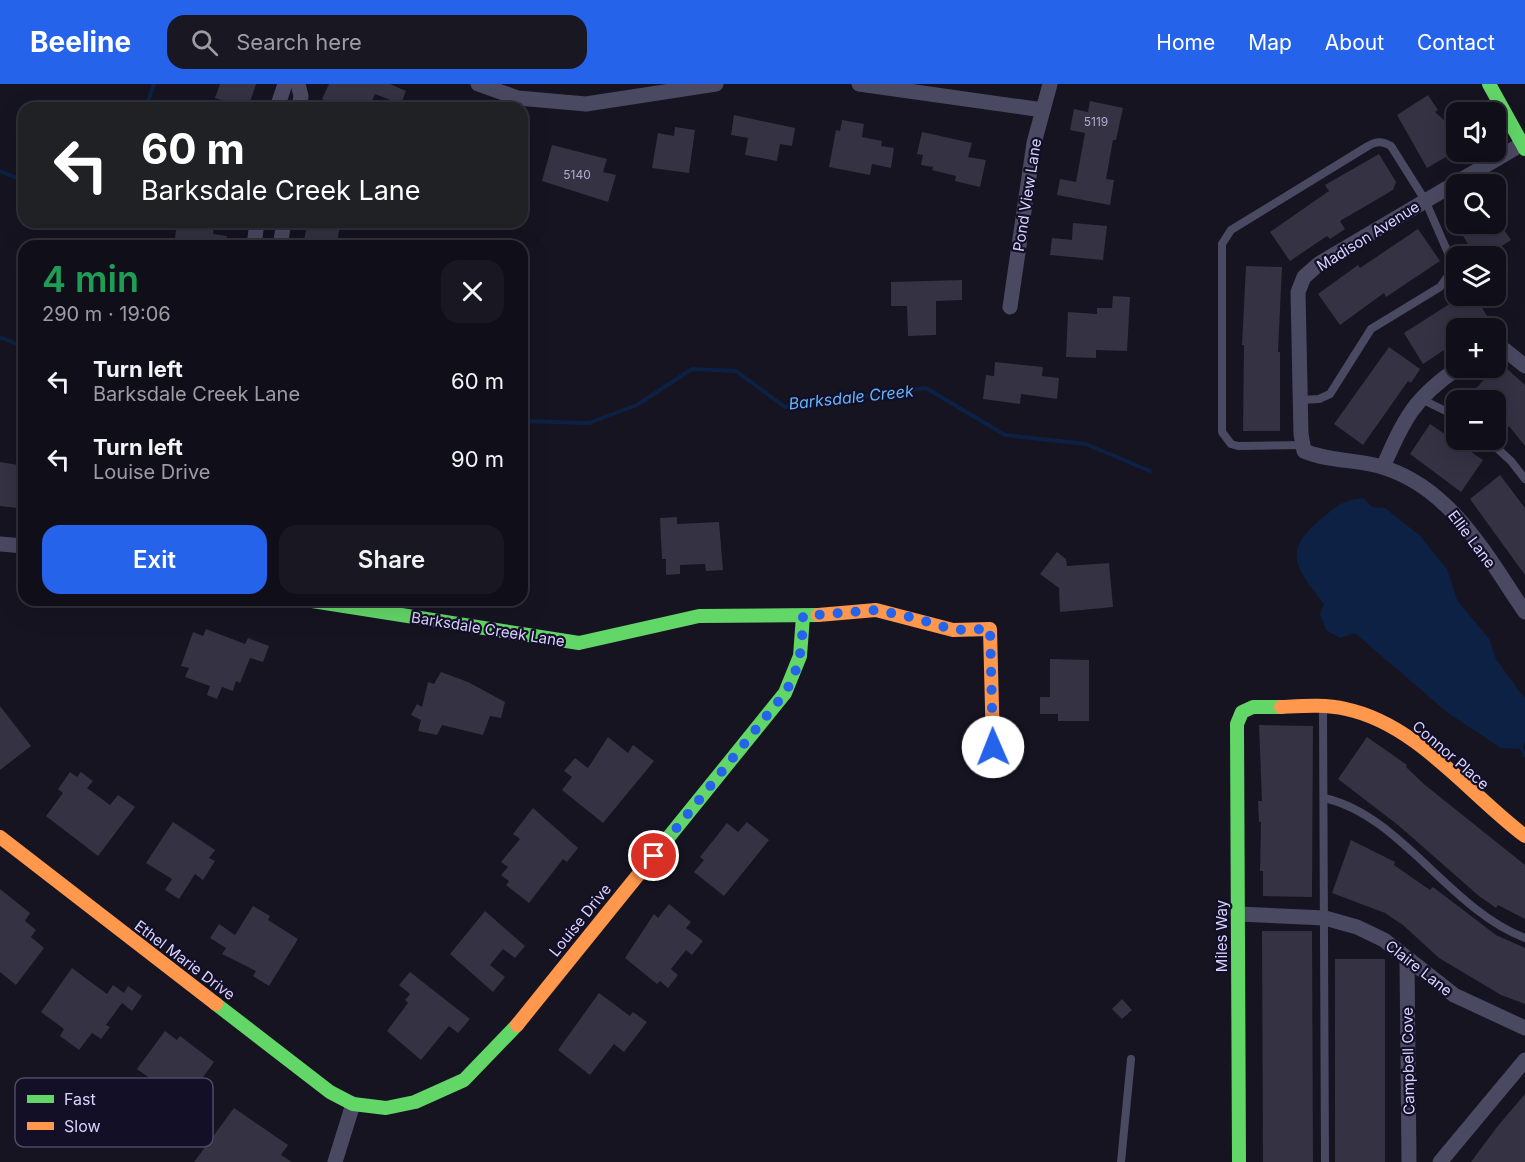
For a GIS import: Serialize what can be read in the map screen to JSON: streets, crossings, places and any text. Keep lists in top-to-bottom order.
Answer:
{
  "streets": {
    "street": [
      "Pond View Lane",
      "Madison Avenue",
      "Ellie Lane",
      "Barksdale Creek Lane",
      "Connor Place",
      "Louise Drive",
      "Miles Way",
      "Ethel Marie Drive",
      "Claire Lane",
      "Campbell Cove"
    ]
  },
  "crossings": [
    ["Madison Avenue", "Ellie Lane"],
    ["Barksdale Creek Lane", "Louise Drive"],
    ["Connor Place", "Miles Way"],
    ["Louise Drive", "Ethel Marie Drive"],
    ["Miles Way", "Claire Lane"],
    ["Claire Lane", "Campbell Cove"]
  ],
  "water": ["Barksdale Creek"],
  "house_numbers": ["5119", "5140"],
  "legend": ["Fast", "Slow"],
  "page": {
    "header": "Beeline",
    "search": "Search here",
    "nav": [
      "Home",
      "Map",
      "About",
      "Contact"
    ],
    "map_buttons": ["+", "−"],
    "turn": ["60 m", "Barksdale Creek Lane"],
    "heading": ["4 min", "290 m · 19:06"],
    "list": [
      {
        "name": "Turn left",
        "note": "Barksdale Creek Lane",
        "value": "60 m"
      },
      {
        "name": "Turn left",
        "note": "Louise Drive",
        "value": "90 m"
      }
    ],
    "buttons": ["Exit", "Share"]
  }
}
